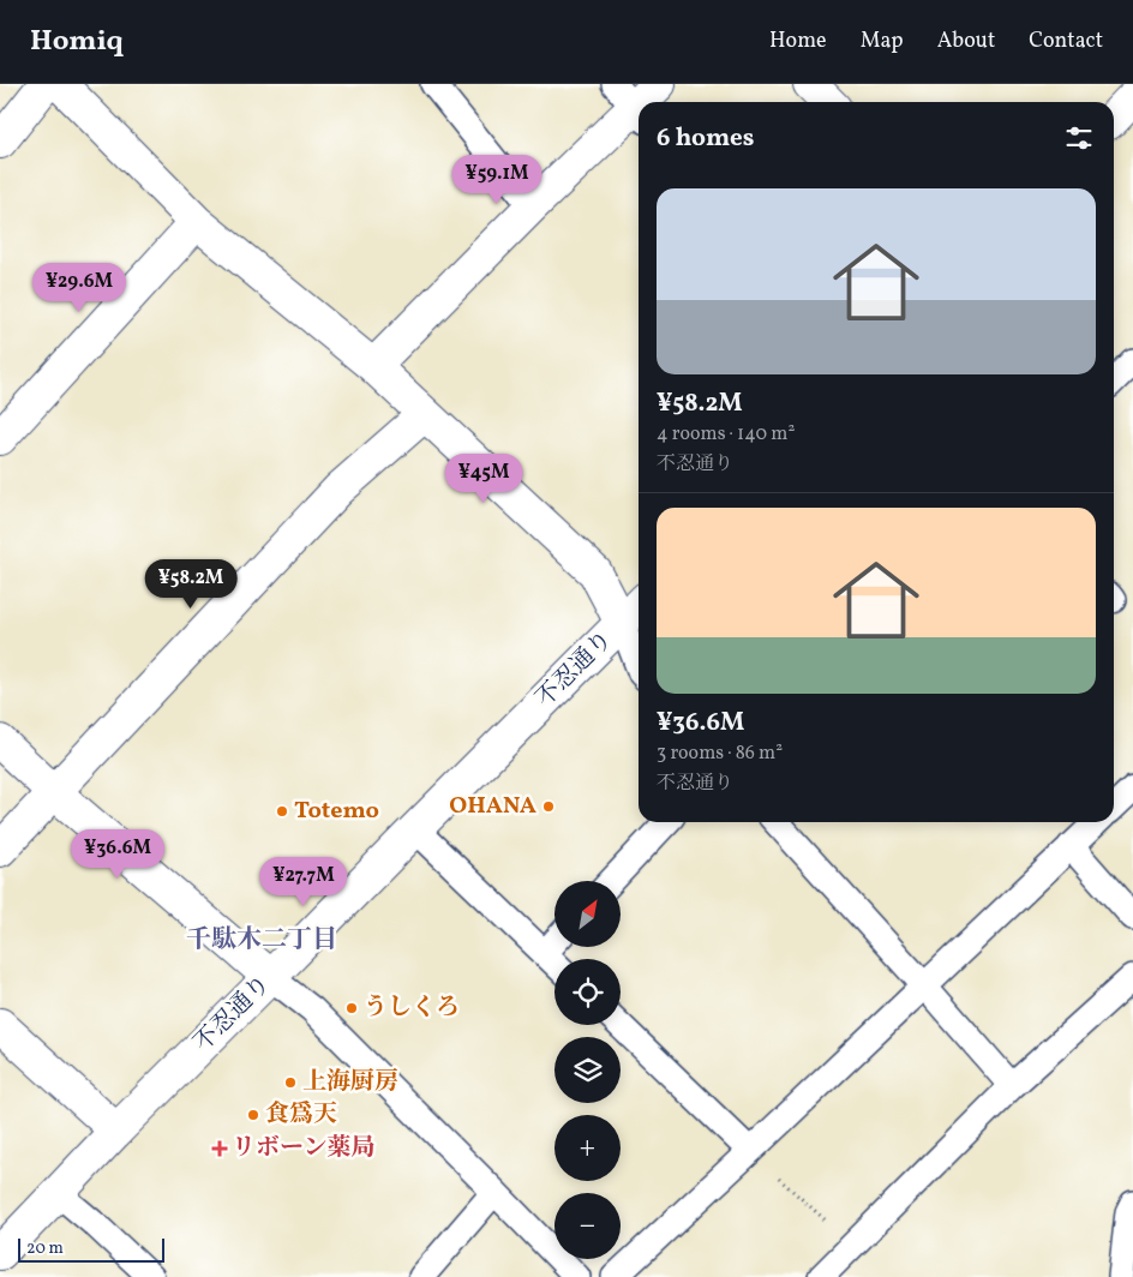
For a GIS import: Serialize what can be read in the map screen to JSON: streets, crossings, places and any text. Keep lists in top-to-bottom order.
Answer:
{
  "streets": {
    "street": ["不忍通り"]
  },
  "districts": ["千駄木二丁目"],
  "places": {
    "other": [
      "OHANA",
      "Totemo",
      "うしくろ",
      "上海厨房",
      "食爲天"
    ],
    "health": ["リボーン薬局"]
  },
  "scale_bar": "20 m",
  "north": "top right",
  "page": {
    "header": "Homiq",
    "nav": [
      "Home",
      "Map",
      "About",
      "Contact"
    ],
    "heading": "6 homes",
    "price": [
      "¥59.1M",
      "¥29.6M",
      "¥45M",
      "¥58.2M",
      "¥36.6M",
      "¥27.7M"
    ],
    "list": [
      {
        "name": "¥58.2M",
        "note": "4 rooms · 140 m² · 不忍通り"
      },
      {
        "name": "¥36.6M",
        "note": "3 rooms · 86 m² · 不忍通り"
      }
    ],
    "map_buttons": ["+", "−"],
    "scale": "20 m"
  }
}
